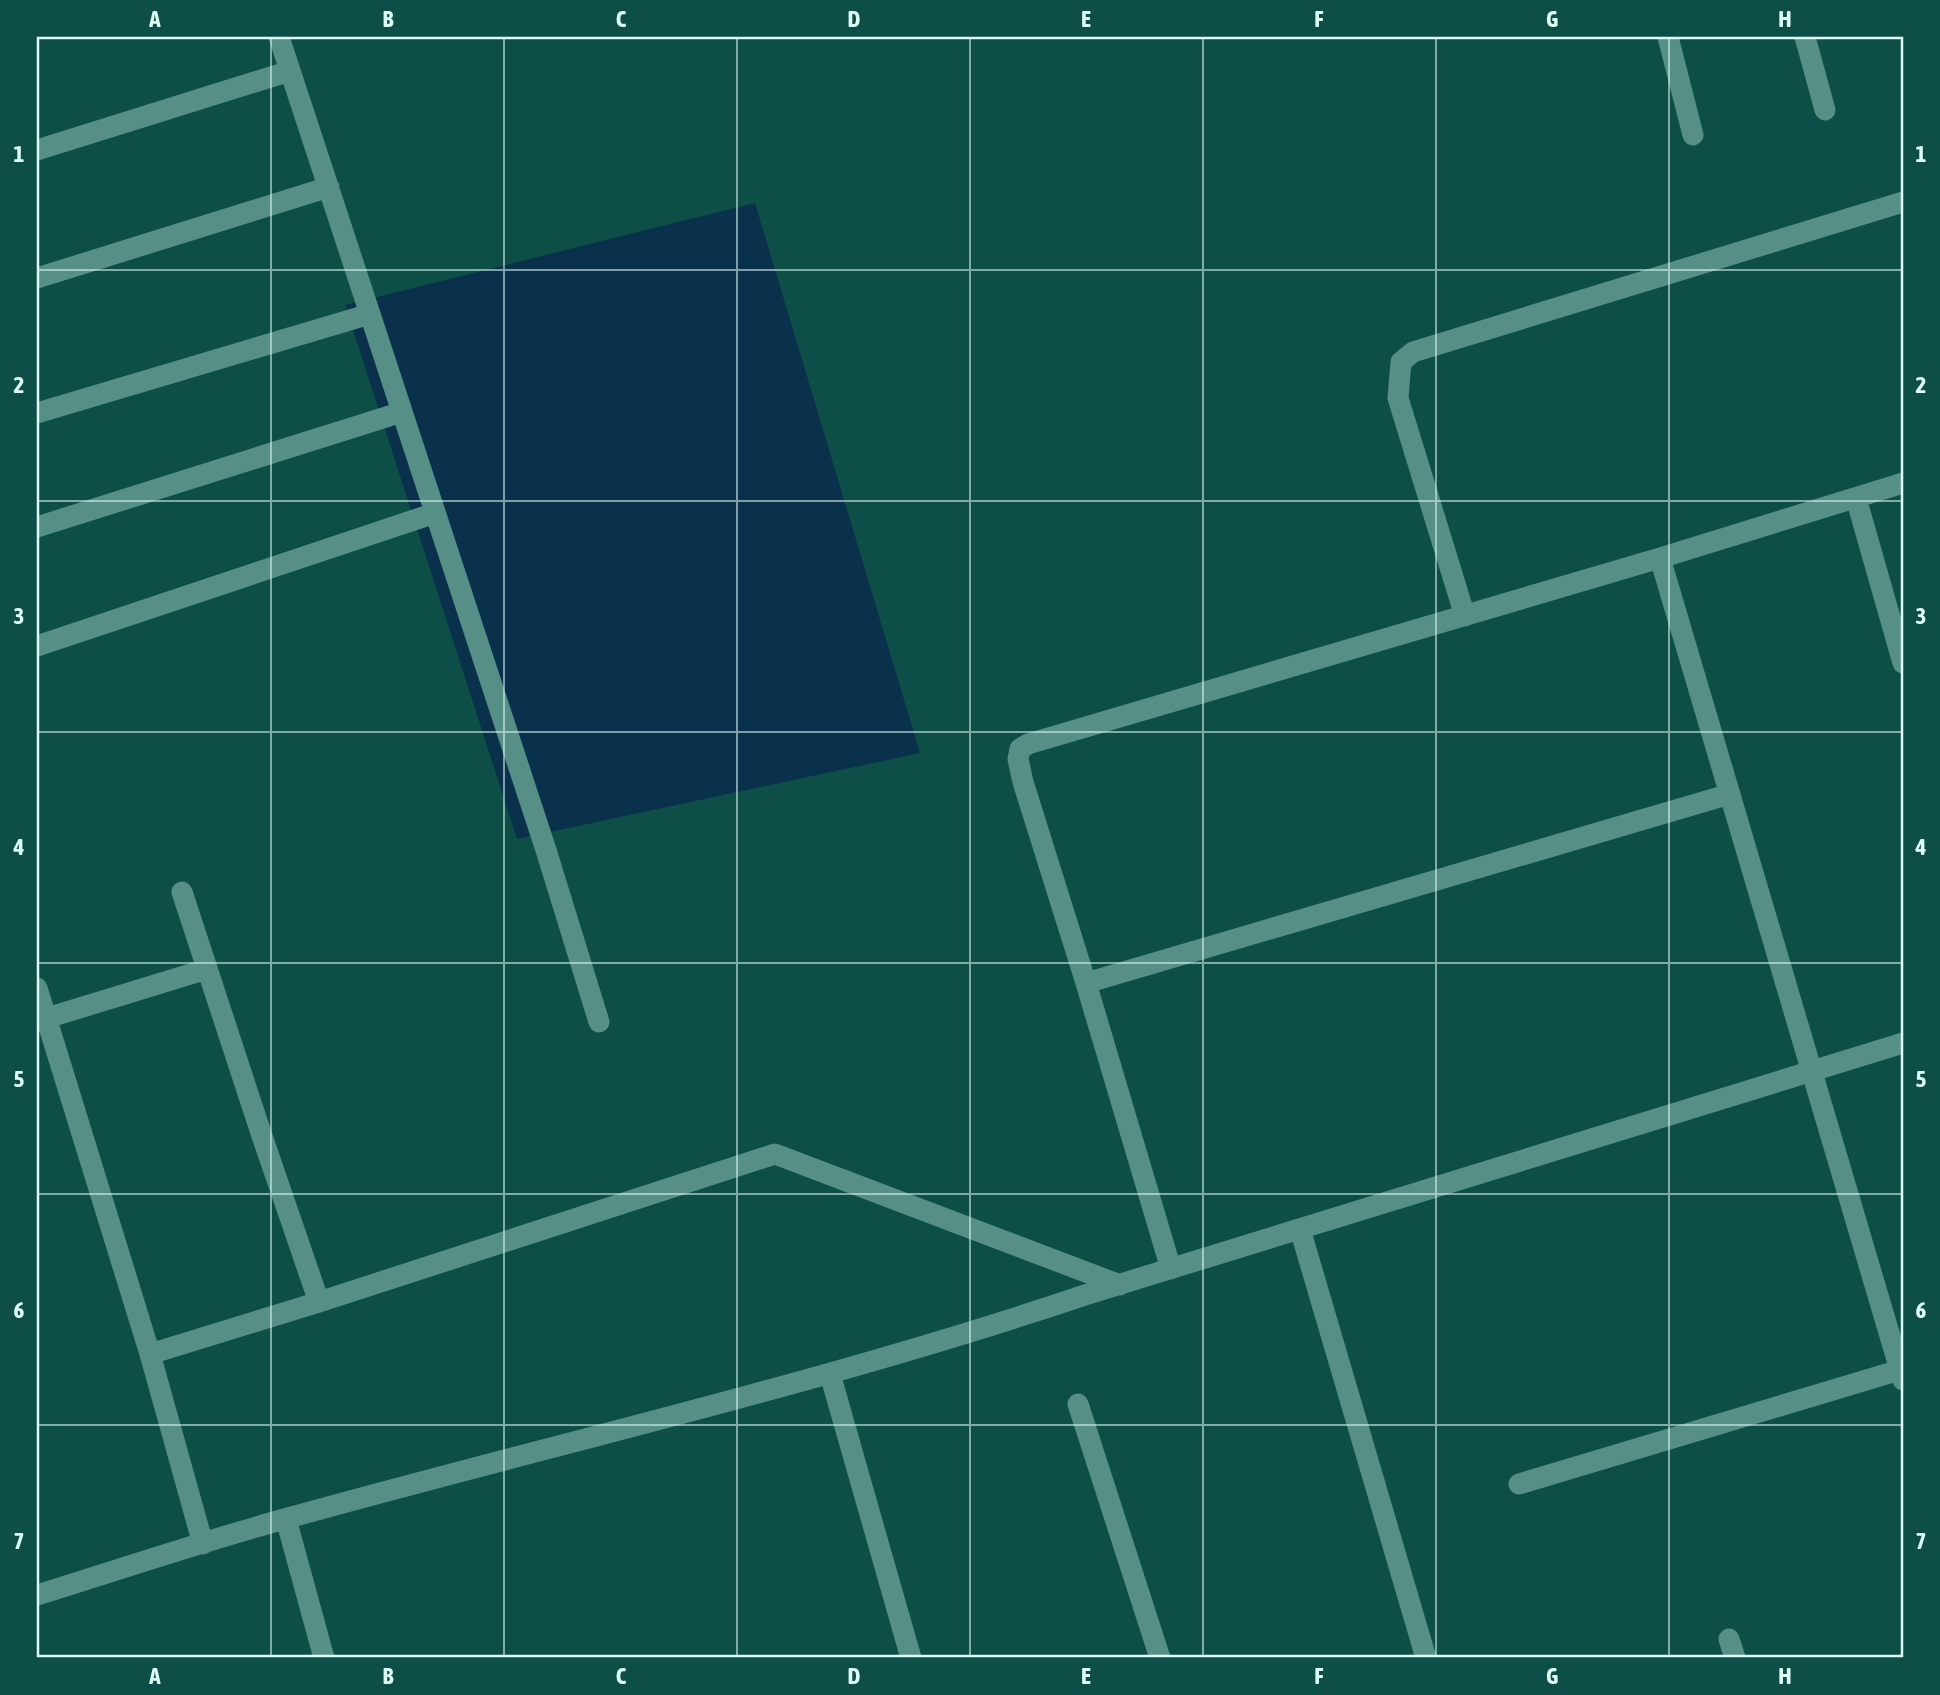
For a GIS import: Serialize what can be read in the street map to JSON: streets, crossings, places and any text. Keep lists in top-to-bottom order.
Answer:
{
  "grid": {
    "columns": [
      "A",
      "B",
      "C",
      "D",
      "E",
      "F",
      "G",
      "H"
    ],
    "rows": [
      "1",
      "2",
      "3",
      "4",
      "5",
      "6",
      "7"
    ]
  }
}
